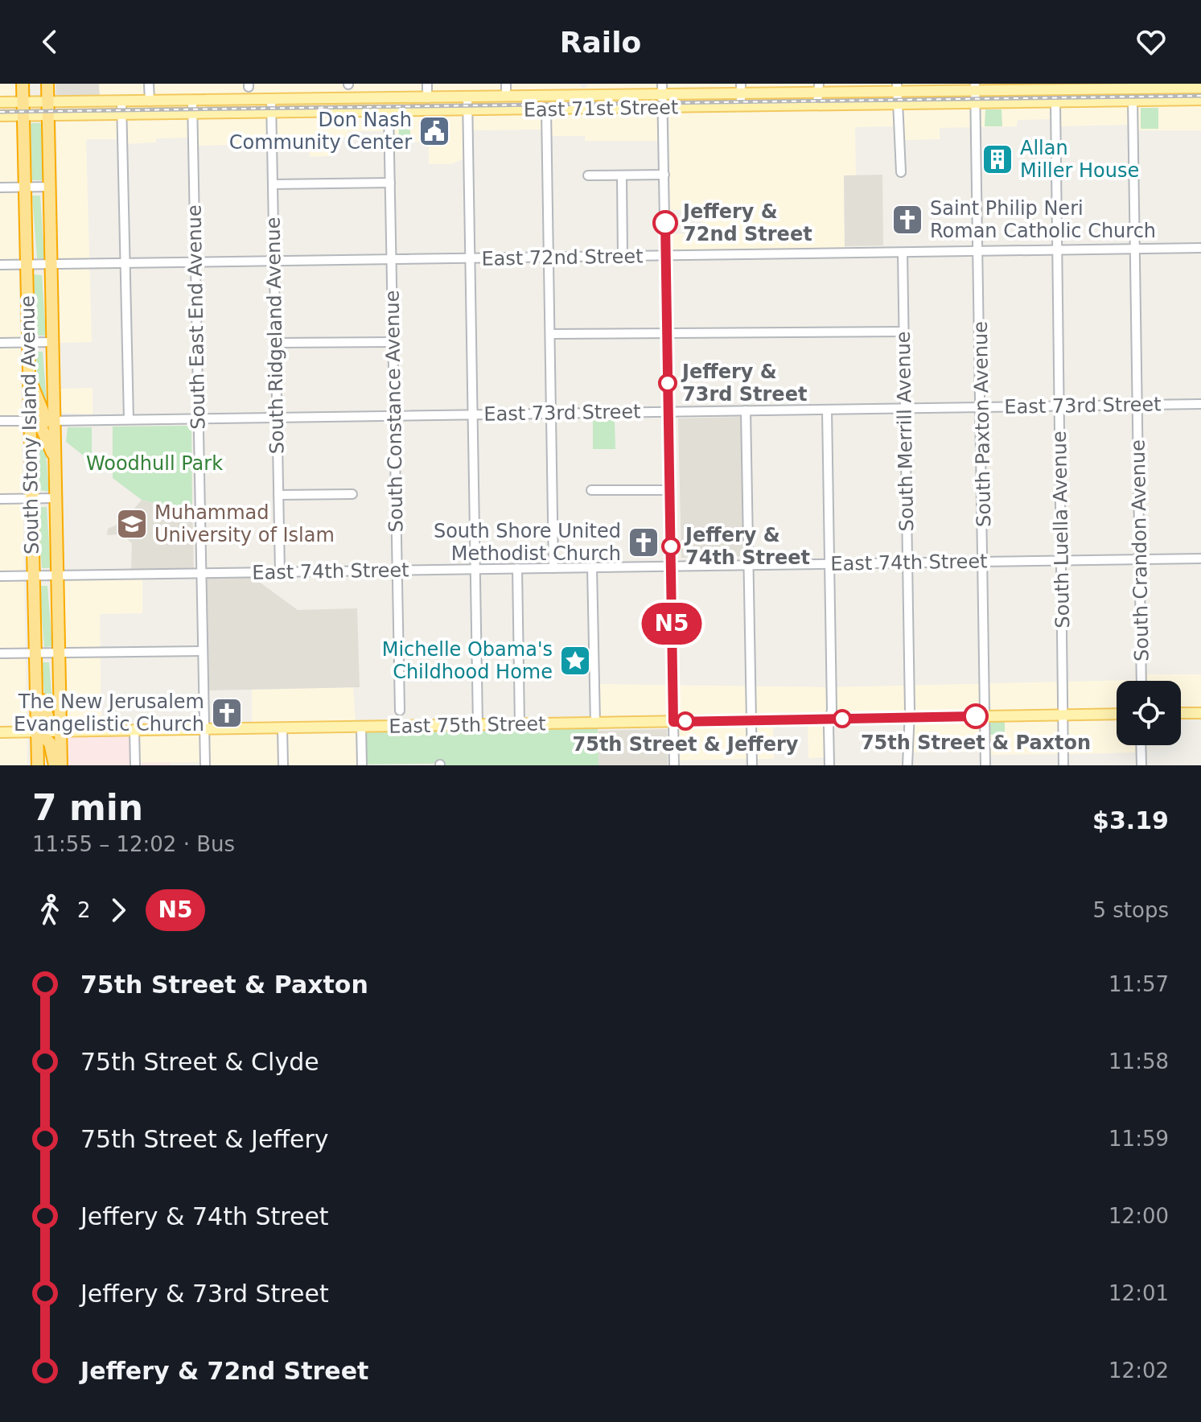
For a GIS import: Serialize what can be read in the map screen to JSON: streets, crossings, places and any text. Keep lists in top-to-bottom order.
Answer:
{
  "streets": {
    "highway": ["South Stony Island Avenue"],
    "main road": ["East 71st Street", "East 75th Street"],
    "street": [
      "East 72nd Street",
      "South East End Avenue",
      "South Ridgeland Avenue",
      "East 73rd Street",
      "South Constance Avenue",
      "South Paxton Avenue",
      "South Merrill Avenue",
      "South Luella Avenue",
      "South Crandon Avenue",
      "East 74th Street"
    ]
  },
  "crossings": [
    ["East 71st Street", "South East End Avenue"],
    ["East 71st Street", "South Ridgeland Avenue"],
    ["East 71st Street", "South Constance Avenue"],
    ["East 71st Street", "South Paxton Avenue"],
    ["East 71st Street", "South Stony Island Avenue"],
    ["East 71st Street", "South Luella Avenue"],
    ["East 71st Street", "South Crandon Avenue"],
    ["East 72nd Street", "South East End Avenue"],
    ["East 72nd Street", "South Ridgeland Avenue"],
    ["East 72nd Street", "South Constance Avenue"],
    ["East 72nd Street", "South Paxton Avenue"],
    ["East 72nd Street", "South Stony Island Avenue"],
    ["East 72nd Street", "South Merrill Avenue"],
    ["East 72nd Street", "South Luella Avenue"],
    ["East 72nd Street", "South Crandon Avenue"],
    ["South East End Avenue", "East 73rd Street"],
    ["South East End Avenue", "East 74th Street"],
    ["South East End Avenue", "East 75th Street"],
    ["South Ridgeland Avenue", "East 73rd Street"],
    ["South Ridgeland Avenue", "East 74th Street"],
    ["East 73rd Street", "South Constance Avenue"],
    ["East 73rd Street", "South Paxton Avenue"],
    ["East 73rd Street", "South Stony Island Avenue"],
    ["East 73rd Street", "South Merrill Avenue"],
    ["East 73rd Street", "South Luella Avenue"],
    ["East 73rd Street", "South Crandon Avenue"],
    ["South Constance Avenue", "East 74th Street"],
    ["South Paxton Avenue", "East 74th Street"],
    ["South Paxton Avenue", "East 75th Street"],
    ["South Stony Island Avenue", "East 74th Street"],
    ["South Stony Island Avenue", "East 75th Street"],
    ["South Merrill Avenue", "East 74th Street"],
    ["South Merrill Avenue", "East 75th Street"],
    ["South Luella Avenue", "East 74th Street"],
    ["South Luella Avenue", "East 75th Street"],
    ["South Crandon Avenue", "East 74th Street"]
  ],
  "parks": ["Woodhull Park"],
  "places": {
    "public building": ["Don Nash Community Center"],
    "building": ["Allan Miller House"],
    "church": ["Saint Philip Neri Roman Catholic Church", "South Shore United Methodist Church", "The New Jerusalem Evangelistic Church"],
    "other": [
      "Jeffery & 72nd Street",
      "Jeffery & 73rd Street",
      "Jeffery & 74th Street",
      "75th Street & Paxton",
      "75th Street & Jeffery"
    ],
    "school or university": ["Muhammad University of Islam"],
    "place": ["Michelle Obama's Childhood Home"]
  },
  "lines": ["bus line N5"],
  "page": {
    "header": "Railo",
    "on_map": "N5",
    "heading": ["7 min", "11:55 – 12:02 · Bus", "$3.19"],
    "legs": ["2", "N5", "5 stops"],
    "list": [
      {
        "name": "75th Street & Paxton",
        "value": "11:57"
      },
      {
        "name": "75th Street & Clyde",
        "value": "11:58"
      },
      {
        "name": "75th Street & Jeffery",
        "value": "11:59"
      },
      {
        "name": "Jeffery & 74th Street",
        "value": "12:00"
      },
      {
        "name": "Jeffery & 73rd Street",
        "value": "12:01"
      },
      {
        "name": "Jeffery & 72nd Street",
        "value": "12:02"
      }
    ]
  }
}
